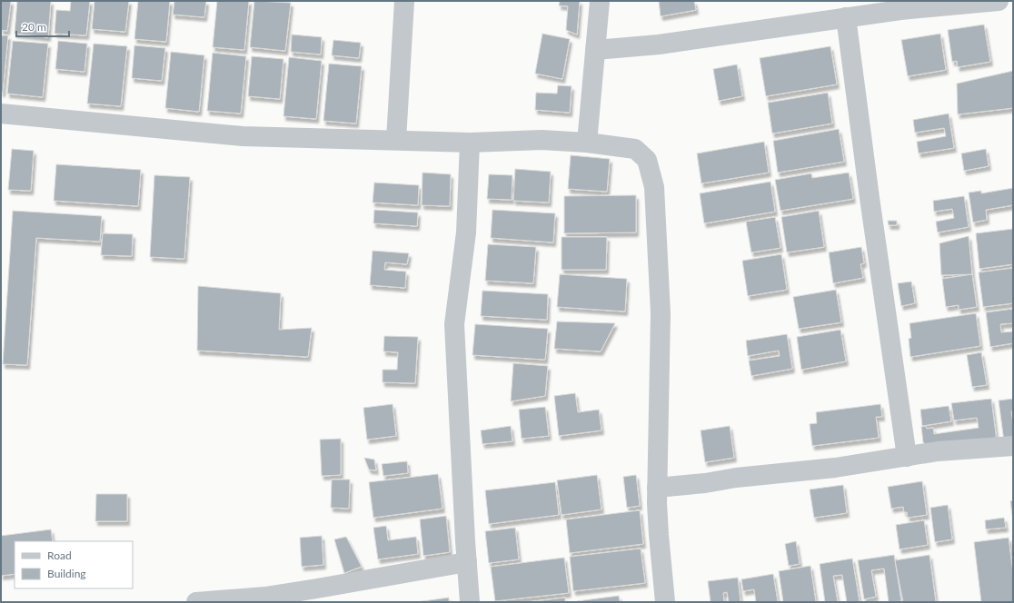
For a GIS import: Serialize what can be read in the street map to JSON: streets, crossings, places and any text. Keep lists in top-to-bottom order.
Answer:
{
  "legend": ["Road", "Building"],
  "scale_bar": "20 m"
}
